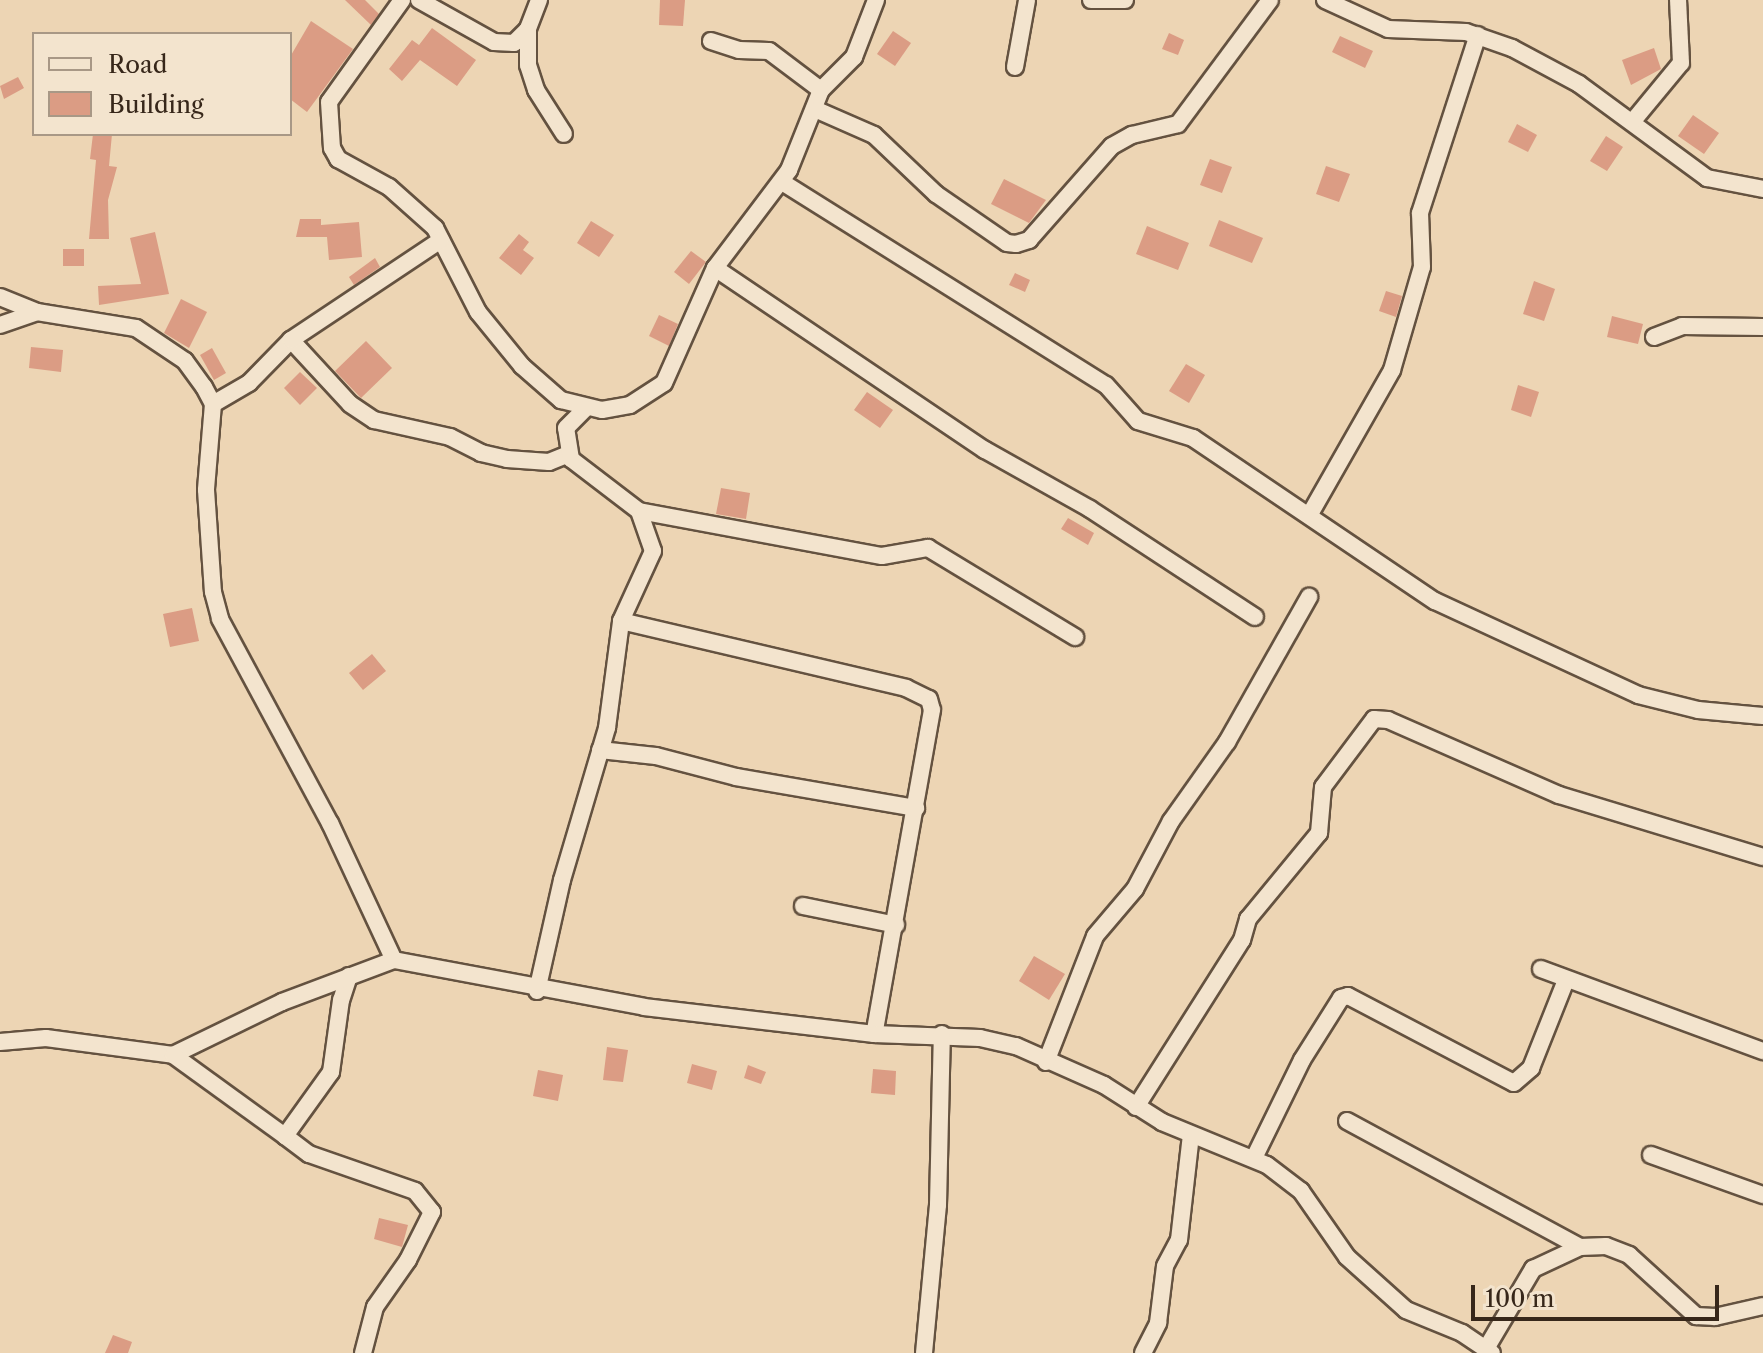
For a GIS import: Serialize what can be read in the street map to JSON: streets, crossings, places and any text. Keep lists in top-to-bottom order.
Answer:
{
  "legend": ["Road", "Building"],
  "scale_bar": "100 m"
}
